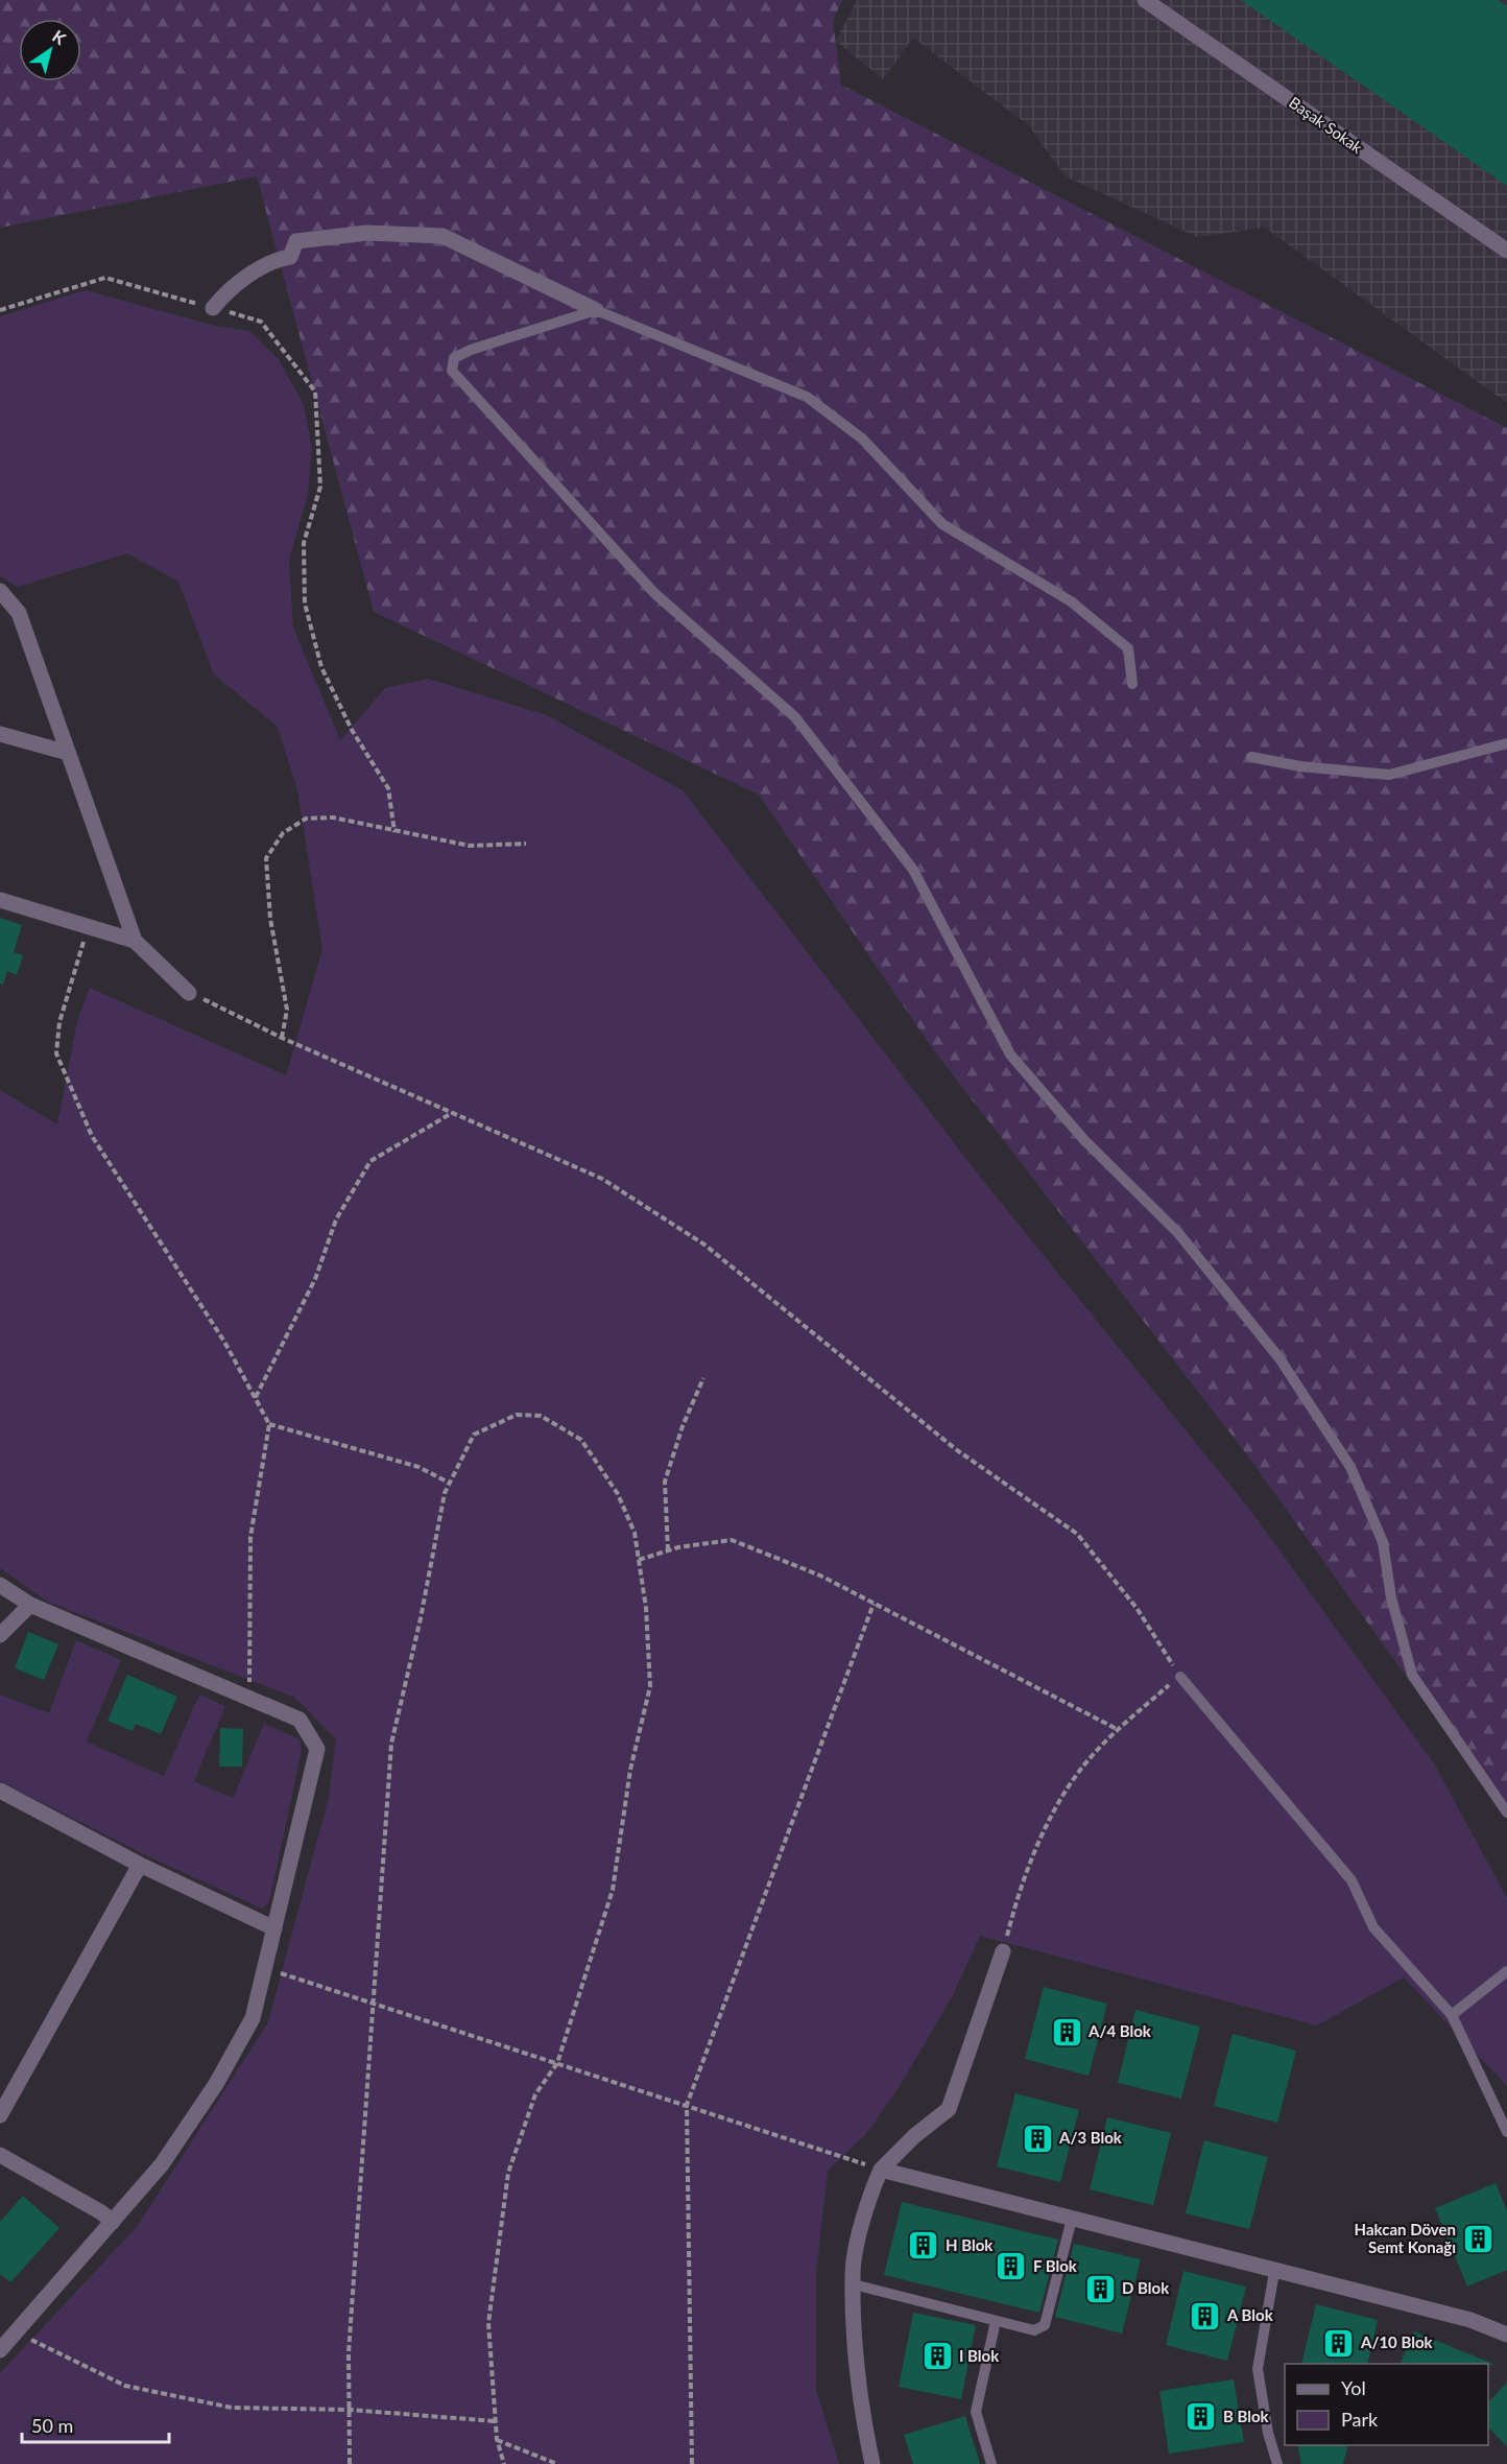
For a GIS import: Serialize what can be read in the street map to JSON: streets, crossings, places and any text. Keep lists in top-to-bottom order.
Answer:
{
  "streets": {
    "street": ["Başak Sokak"]
  },
  "places": {
    "building": [
      "A/4 Blok",
      "A/3 Blok",
      "Hakcan Döven Semt Konağı",
      "H Blok",
      "F Blok",
      "D Blok",
      "A Blok",
      "A/10 Blok",
      "I Blok",
      "B Blok"
    ]
  },
  "legend": ["Yol", "Park"],
  "scale_bar": "50 m",
  "north": "top right"
}
